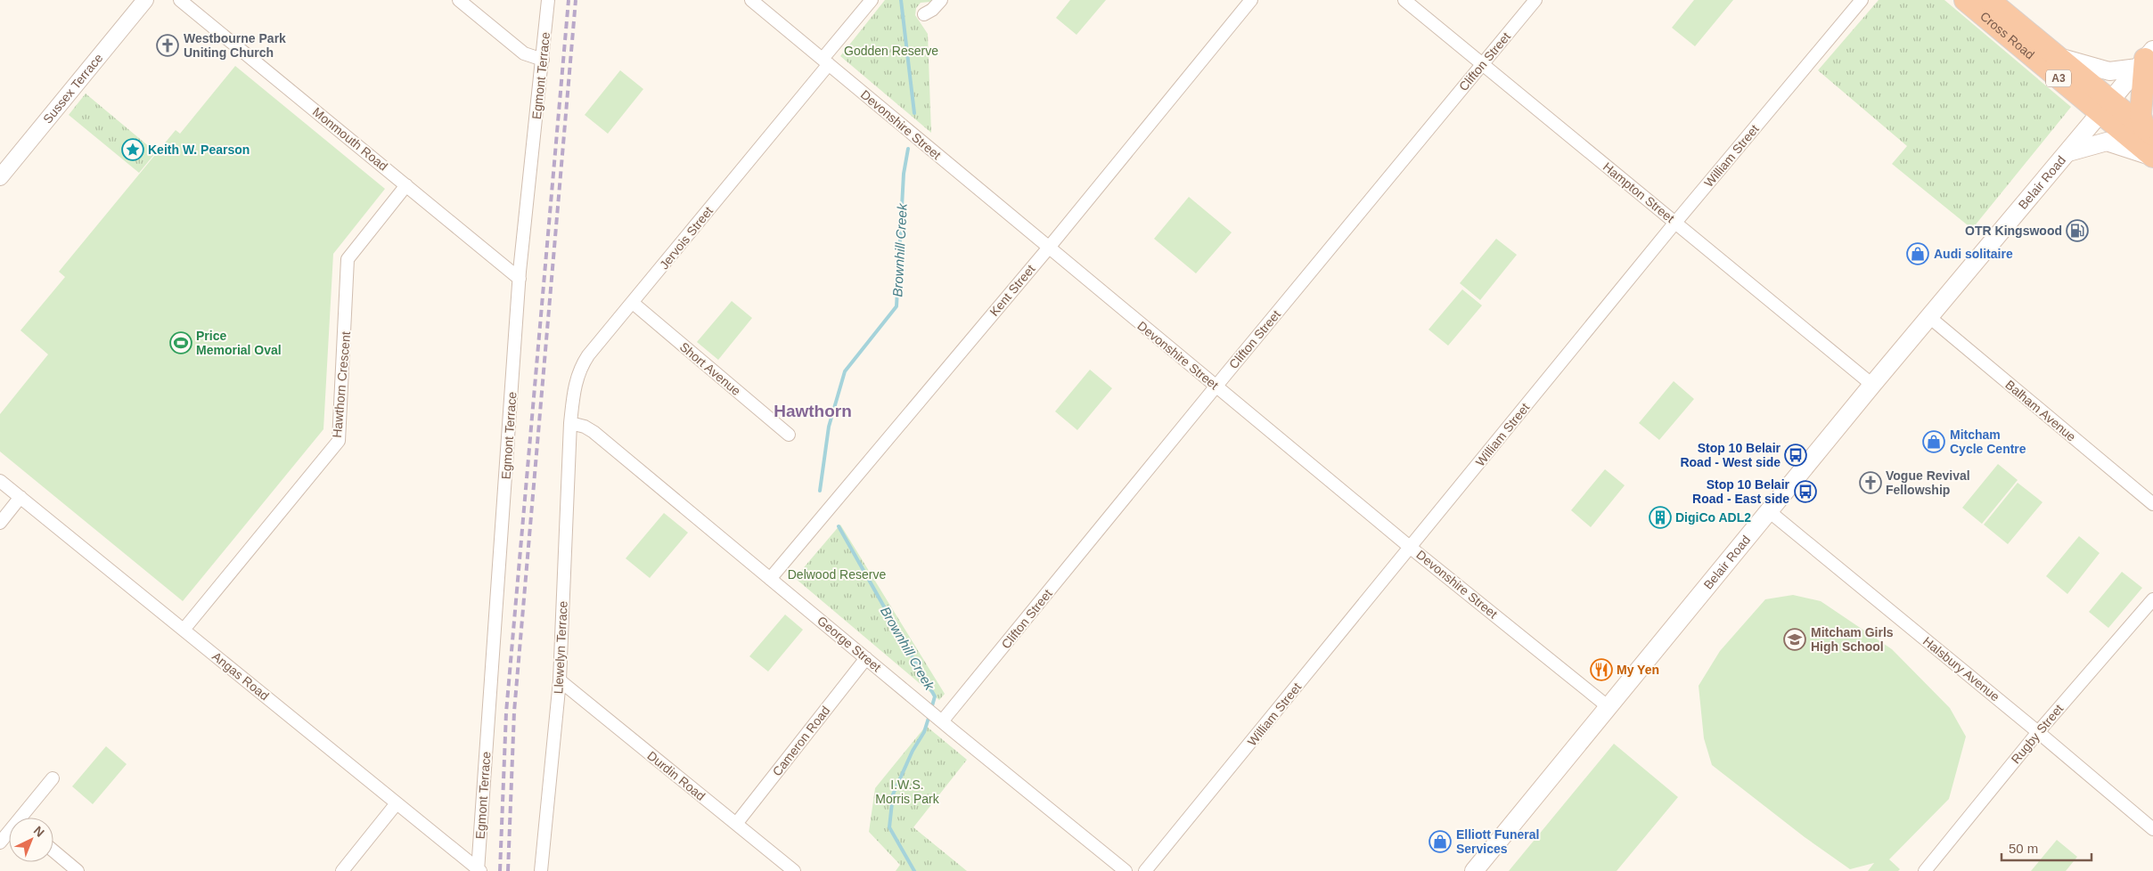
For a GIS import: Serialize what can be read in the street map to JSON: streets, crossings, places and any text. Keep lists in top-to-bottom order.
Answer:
{
  "streets": {
    "highway": ["Cross Road", "A3"],
    "main road": ["Belair Road"],
    "street": [
      "Clifton Street",
      "Egmont Terrace",
      "Sussex Terrace",
      "Devonshire Street",
      "Monmouth Road",
      "William Street",
      "Hampton Street",
      "Jervois Street",
      "Kent Street",
      "Short Avenue",
      "Hawthorn Crescent",
      "Balham Avenue",
      "George Street",
      "Llewelyn Terrace",
      "Halsbury Avenue",
      "Angas Road",
      "Rugby Street",
      "Cameron Road",
      "Durdin Road"
    ]
  },
  "crossings": [
    ["Cross Road", "Belair Road"],
    ["Clifton Street", "Devonshire Street"],
    ["Clifton Street", "Hampton Street"],
    ["Clifton Street", "George Street"],
    ["Egmont Terrace", "Monmouth Road"],
    ["Egmont Terrace", "Angas Road"],
    ["Devonshire Street", "William Street"],
    ["Devonshire Street", "Belair Road"],
    ["Devonshire Street", "Jervois Street"],
    ["Devonshire Street", "Kent Street"],
    ["Monmouth Road", "Hawthorn Crescent"],
    ["William Street", "Hampton Street"],
    ["Belair Road", "Hampton Street"],
    ["Belair Road", "Balham Avenue"],
    ["Belair Road", "Halsbury Avenue"],
    ["Jervois Street", "Short Avenue"],
    ["Jervois Street", "George Street"],
    ["Jervois Street", "Llewelyn Terrace"],
    ["Kent Street", "George Street"],
    ["Hawthorn Crescent", "Angas Road"],
    ["George Street", "Llewelyn Terrace"],
    ["George Street", "Cameron Road"],
    ["Llewelyn Terrace", "Durdin Road"],
    ["Halsbury Avenue", "Rugby Street"],
    ["Cameron Road", "Durdin Road"]
  ],
  "districts": ["Hawthorn"],
  "water": ["Brownhill Creek"],
  "parks": ["Godden Reserve", "Delwood Reserve", "I.W.S. Morris Park"],
  "places": {
    "church": ["Westbourne Park Uniting Church", "Vogue Revival Fellowship"],
    "place": ["Keith W. Pearson"],
    "fuel station": ["OTR Kingswood"],
    "shop": ["Audi solitaire", "Mitcham Cycle Centre", "Elliott Funeral Services"],
    "sports": ["Price Memorial Oval"],
    "bus stop": ["Stop 10 Belair Road - West side", "Stop 10 Belair Road - East side"],
    "building": ["DigiCo ADL2"],
    "school or university": ["Mitcham Girls High School"],
    "restaurant": ["My Yen"]
  },
  "scale_bar": "50 m",
  "north": "top right"
}
